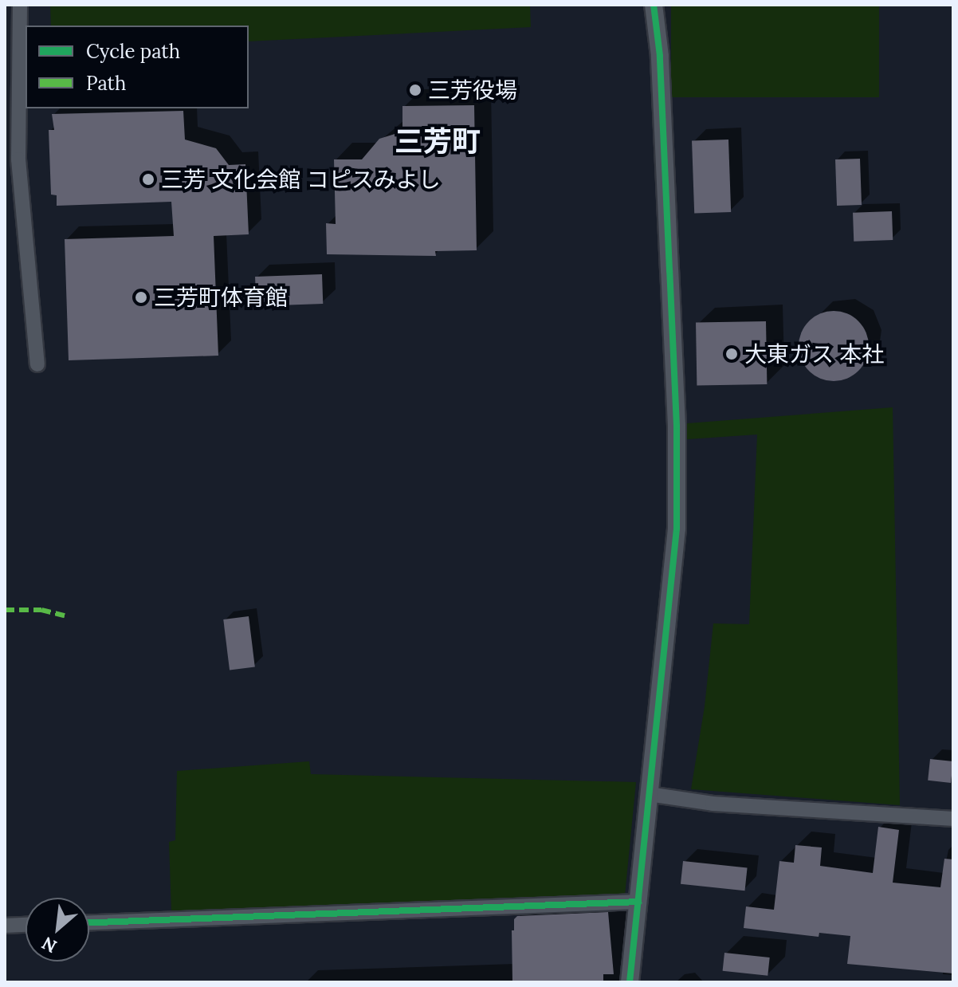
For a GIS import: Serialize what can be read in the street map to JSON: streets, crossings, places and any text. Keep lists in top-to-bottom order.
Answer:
{
  "districts": ["三芳町"],
  "places": [
    "三芳役場",
    "三芳 文化会館 コピスみよし",
    "三芳町体育館",
    "大東ガス 本社"
  ],
  "legend": ["Cycle path", "Path"],
  "north": "bottom left"
}
